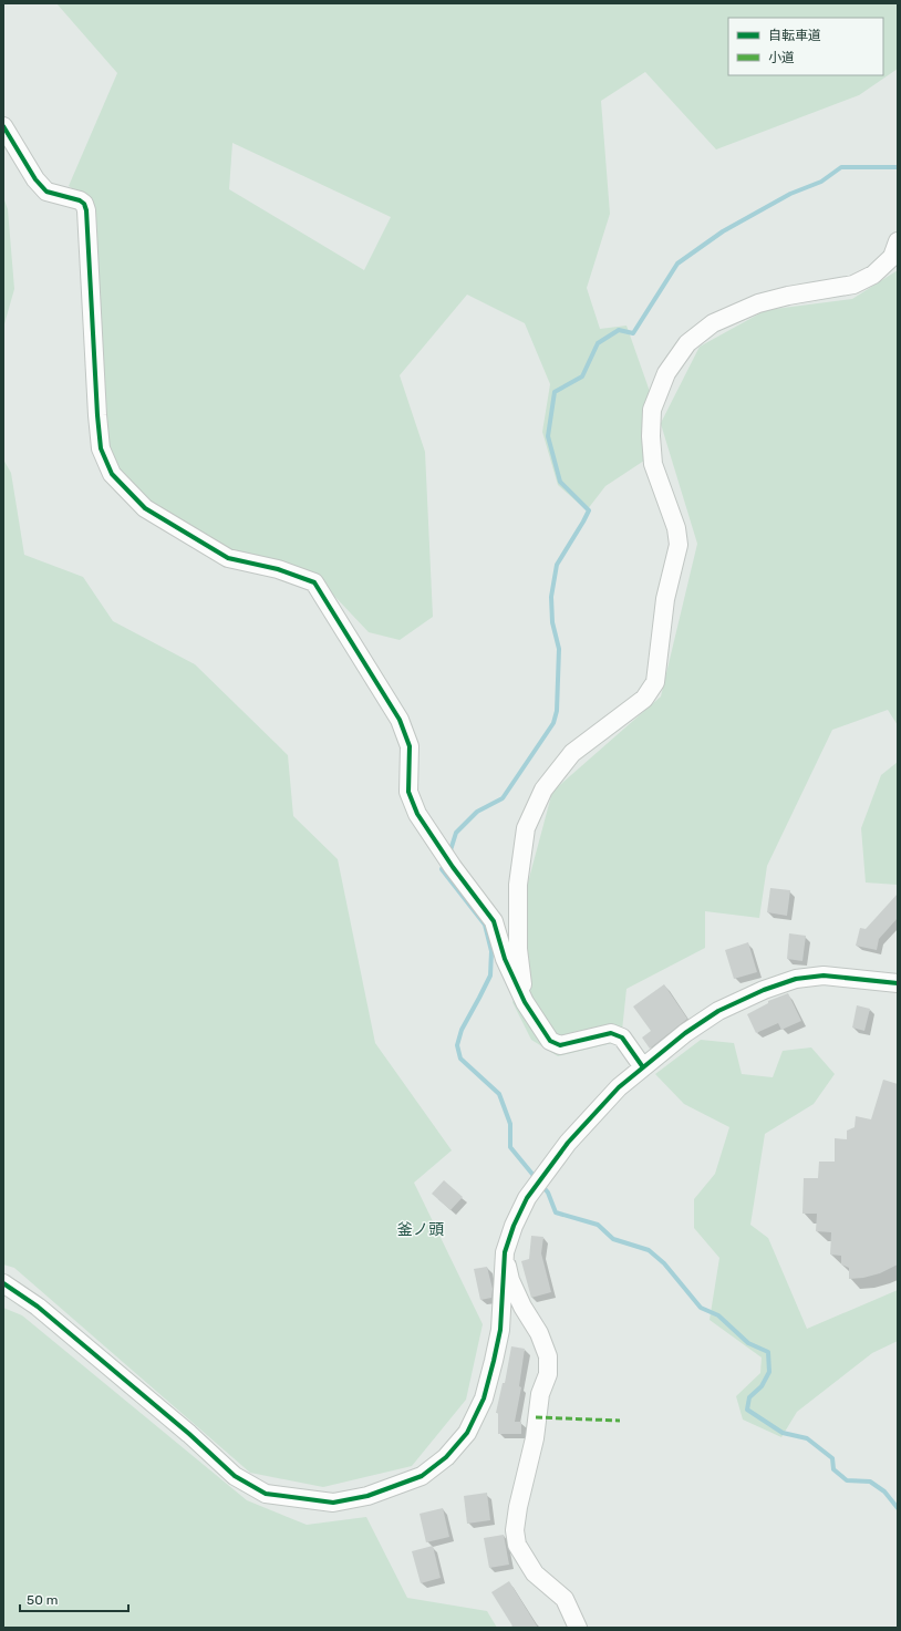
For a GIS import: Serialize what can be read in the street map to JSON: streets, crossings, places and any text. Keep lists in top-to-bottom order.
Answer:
{
  "districts": ["釜ノ頭"],
  "legend": ["自転車道", "小道"],
  "scale_bar": "50 m"
}
